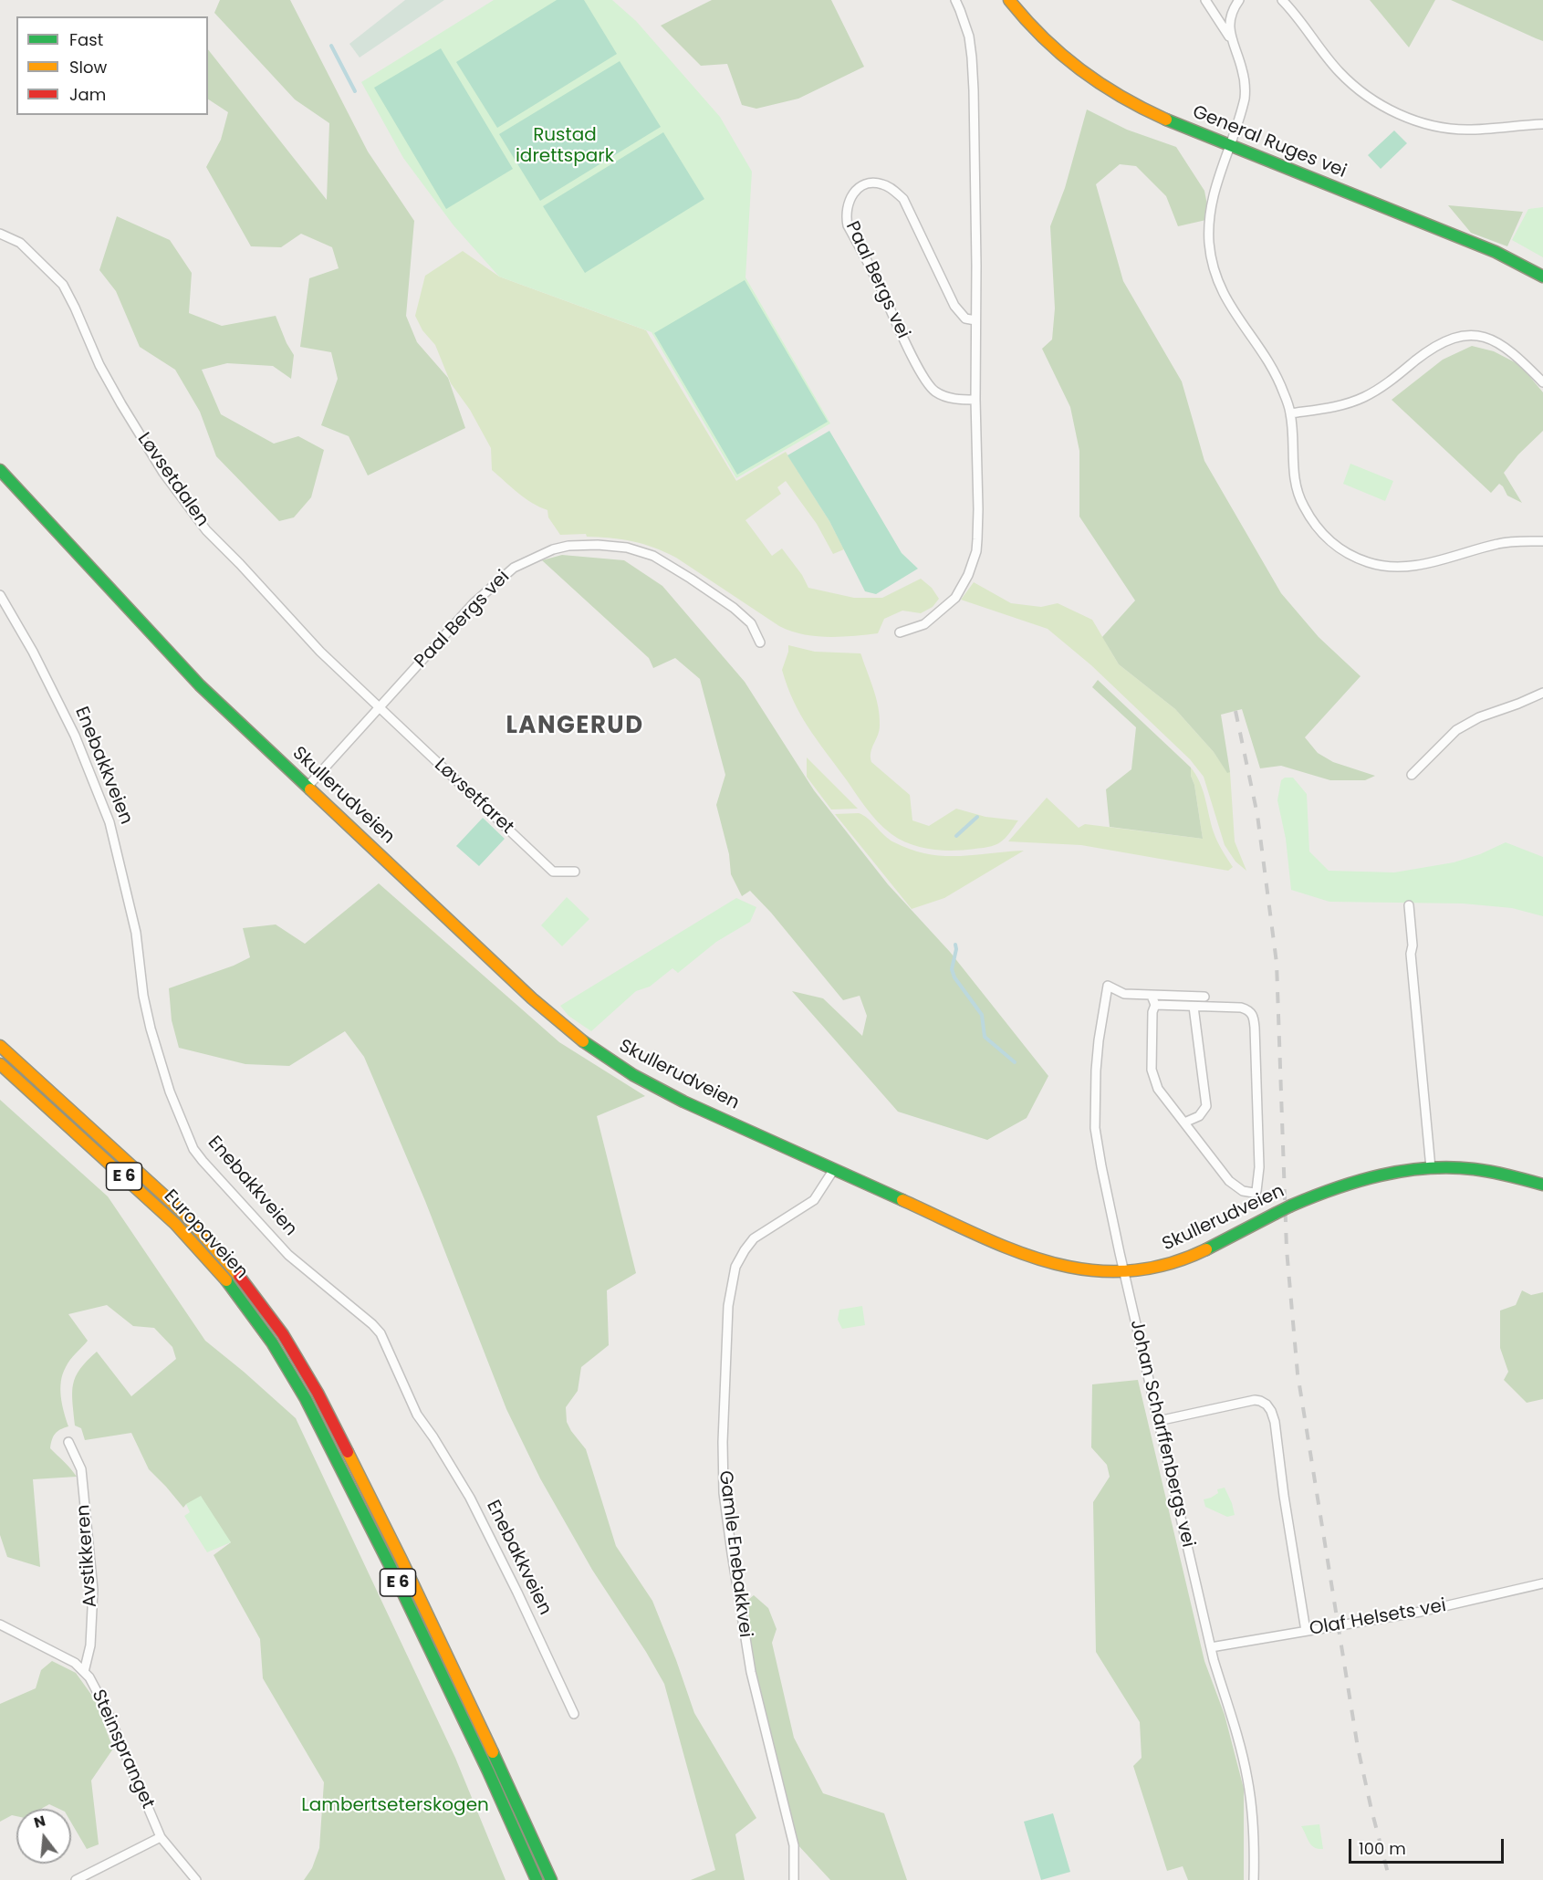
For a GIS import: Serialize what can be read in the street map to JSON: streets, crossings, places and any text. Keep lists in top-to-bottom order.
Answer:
{
  "streets": {
    "main road": [
      "General Ruges vei",
      "Skullerudveien",
      "E 6",
      "Europaveien"
    ],
    "street": [
      "Paal Bergs vei",
      "Løvsetdalen",
      "Enebakkveien",
      "Løvsetfaret",
      "Johan Scharffenbergs vei",
      "Gamle Enebakkvei",
      "Avstikkeren",
      "Olaf Helsets vei",
      "Steinspranget"
    ]
  },
  "crossings": [
    ["Paal Bergs vei", "Løvsetdalen"],
    ["Paal Bergs vei", "Skullerudveien"],
    ["Paal Bergs vei", "Løvsetfaret"],
    ["Løvsetdalen", "Løvsetfaret"],
    ["Skullerudveien", "Johan Scharffenbergs vei"],
    ["Skullerudveien", "Gamle Enebakkvei"],
    ["Johan Scharffenbergs vei", "Olaf Helsets vei"],
    ["Avstikkeren", "Steinspranget"]
  ],
  "districts": ["LANGERUD"],
  "parks": ["Rustad idrettspark", "Lambertseterskogen"],
  "legend": ["Fast", "Slow", "Jam"],
  "scale_bar": "100 m",
  "north": "top"
}
